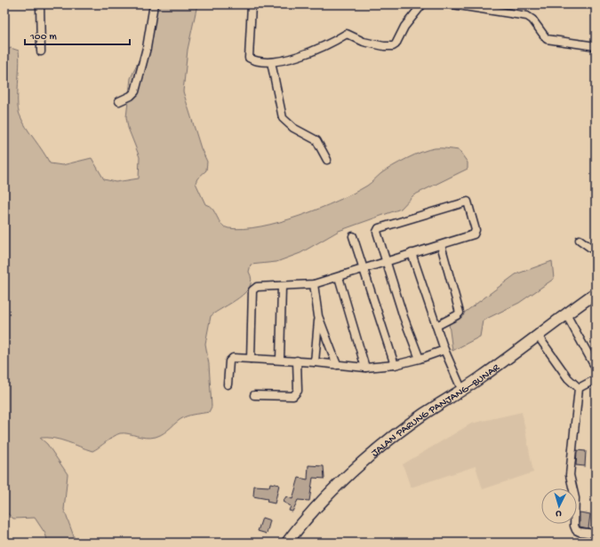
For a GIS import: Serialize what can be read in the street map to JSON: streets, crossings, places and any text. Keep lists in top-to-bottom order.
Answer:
{
  "streets": {
    "main road": ["JALAN PARUNG PANJANG–BUNAR"]
  },
  "scale_bar": "100 m",
  "north": "bottom"
}
